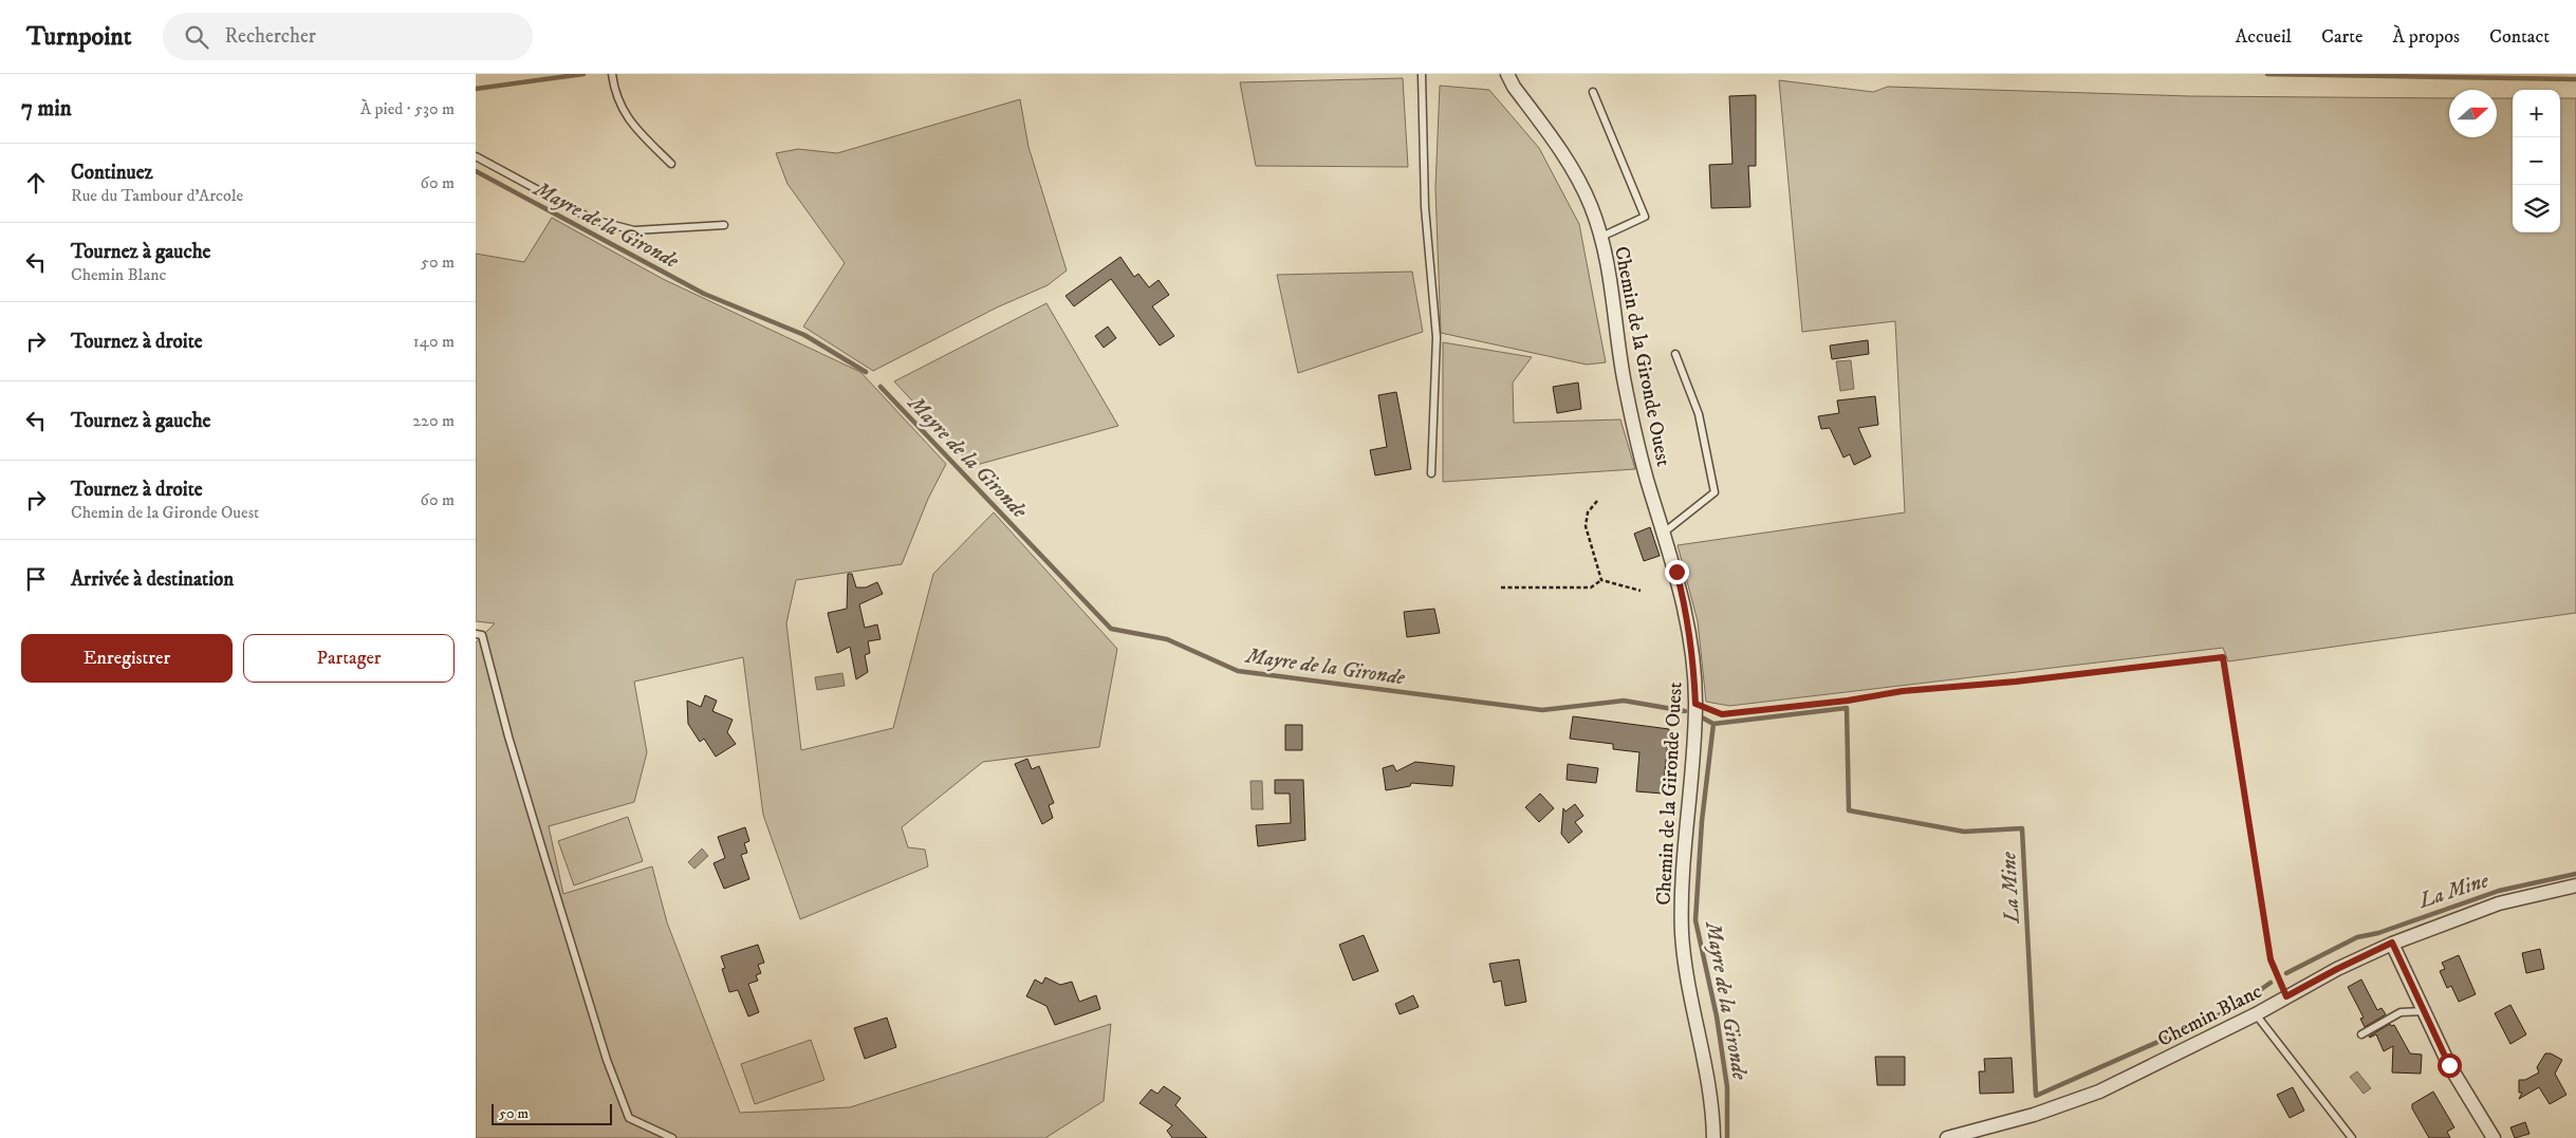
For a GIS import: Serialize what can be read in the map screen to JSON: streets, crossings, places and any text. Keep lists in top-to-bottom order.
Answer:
{
  "streets": {
    "street": ["Chemin de la Gironde Ouest", "Chemin Blanc"]
  },
  "water": ["Mayre de la Gironde", "La Mine"],
  "scale_bar": "50 m",
  "north": "right",
  "page": {
    "header": "Turnpoint",
    "search": "Rechercher",
    "nav": [
      "Accueil",
      "Carte",
      "À propos",
      "Contact"
    ],
    "heading": ["7 min", "À pied · 530 m"],
    "map_buttons": ["+", "−"],
    "list": [
      ["Continuez", "Rue du Tambour d'Arcole", "60 m"],
      ["Tournez à gauche", "Chemin Blanc", "50 m"],
      ["Tournez à droite", "140 m"],
      ["Tournez à gauche", "220 m"],
      ["Tournez à droite", "Chemin de la Gironde Ouest", "60 m"],
      "Arrivée à destination"
    ],
    "buttons": ["Enregistrer", "Partager"],
    "scale": "50 m"
  }
}
